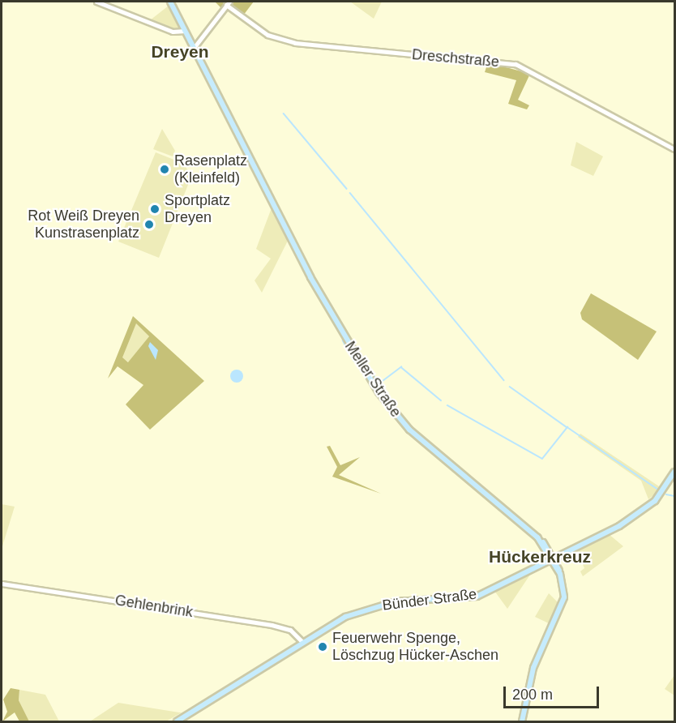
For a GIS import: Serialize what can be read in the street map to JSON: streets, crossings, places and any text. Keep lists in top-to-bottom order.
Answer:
{
  "streets": {
    "main road": ["Meller Straße", "Bünder Straße"],
    "street": ["Dreschstraße", "Gehlenbrink"]
  },
  "crossings": [
    ["Meller Straße", "Bünder Straße"],
    ["Bünder Straße", "Gehlenbrink"]
  ],
  "districts": ["Dreyen", "Hückerkreuz"],
  "places": [
    "Rasenplatz (Kleinfeld)",
    "Sportplatz Dreyen",
    "Rot Weiß Dreyen Kunstrasenplatz",
    "Feuerwehr Spenge, Löschzug Hücker-Aschen"
  ],
  "scale_bar": "200 m"
}
